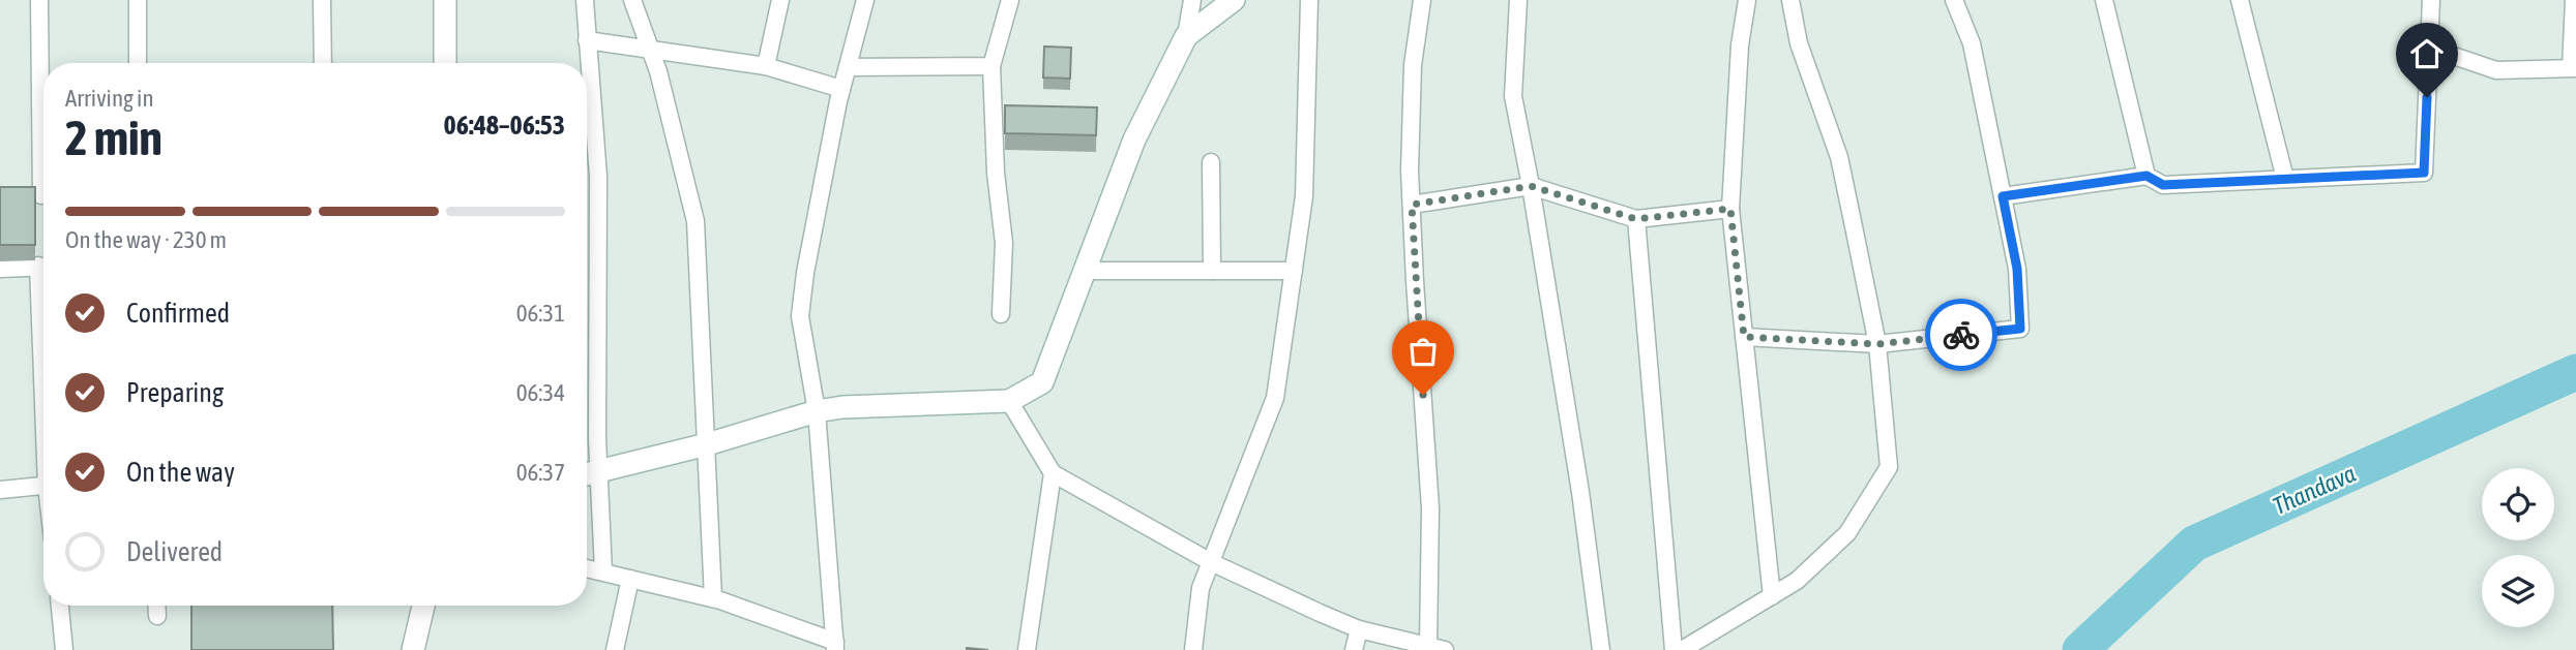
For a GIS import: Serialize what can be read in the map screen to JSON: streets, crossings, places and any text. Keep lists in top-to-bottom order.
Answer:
{
  "water": ["Thandava"],
  "page": {
    "heading": ["2 min", "Arriving in", "06:48–06:53"],
    "bar": "On the way · 230 m",
    "list": [
      ["Confirmed", "06:31"],
      ["Preparing", "06:34"],
      ["On the way", "06:37"],
      "Delivered"
    ]
  }
}
